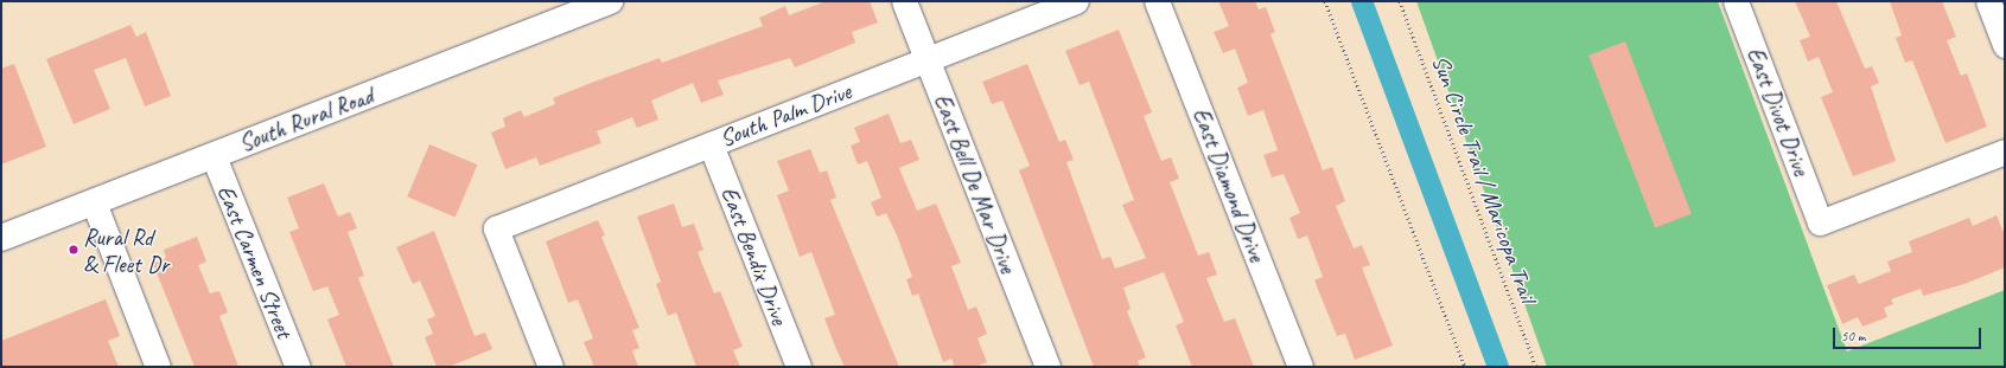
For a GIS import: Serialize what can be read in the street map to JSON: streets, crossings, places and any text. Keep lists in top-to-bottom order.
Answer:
{
  "streets": {
    "main road": ["South Rural Road"],
    "street": [
      "East Divot Drive",
      "South Palm Drive",
      "East Bell De Mar Drive",
      "East Diamond Drive",
      "East Bendix Drive",
      "East Carmen Street"
    ],
    "path": ["Sun Circle Trail / Maricopa Trail"]
  },
  "crossings": [
    ["South Palm Drive", "East Bell De Mar Drive"],
    ["South Palm Drive", "East Bendix Drive"],
    ["South Rural Road", "East Carmen Street"]
  ],
  "places": ["Rural Rd & Fleet Dr"],
  "scale_bar": "50 m"
}
